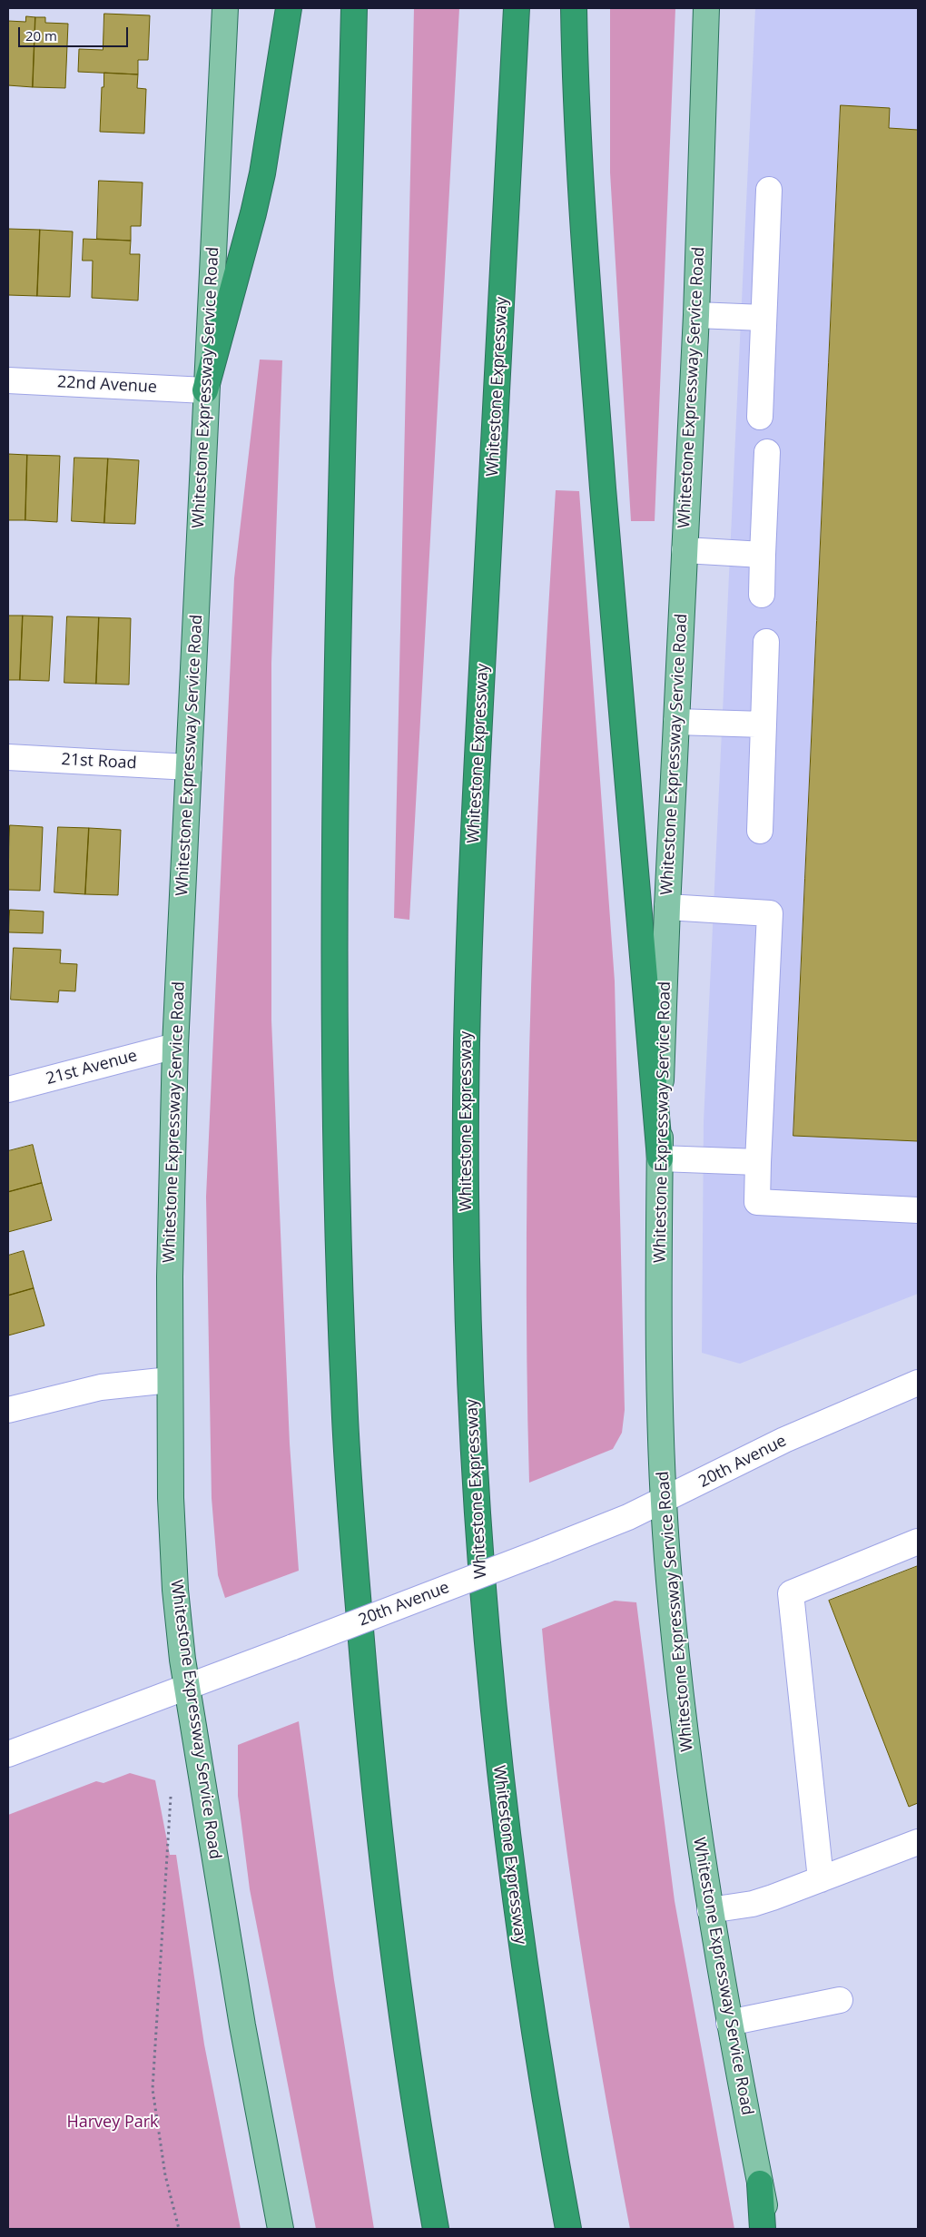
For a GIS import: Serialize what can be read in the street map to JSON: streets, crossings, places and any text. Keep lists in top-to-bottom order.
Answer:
{
  "streets": {
    "highway": ["Whitestone Expressway"],
    "main road": ["Whitestone Expressway Service Road"],
    "street": [
      "22nd Avenue",
      "21st Road",
      "21st Avenue",
      "20th Avenue"
    ]
  },
  "crossings": [
    ["22nd Avenue", "Whitestone Expressway Service Road"],
    ["Whitestone Expressway Service Road", "21st Road"],
    ["Whitestone Expressway Service Road", "21st Avenue"],
    ["Whitestone Expressway Service Road", "20th Avenue"]
  ],
  "parks": ["Harvey Park"],
  "scale_bar": "20 m"
}
